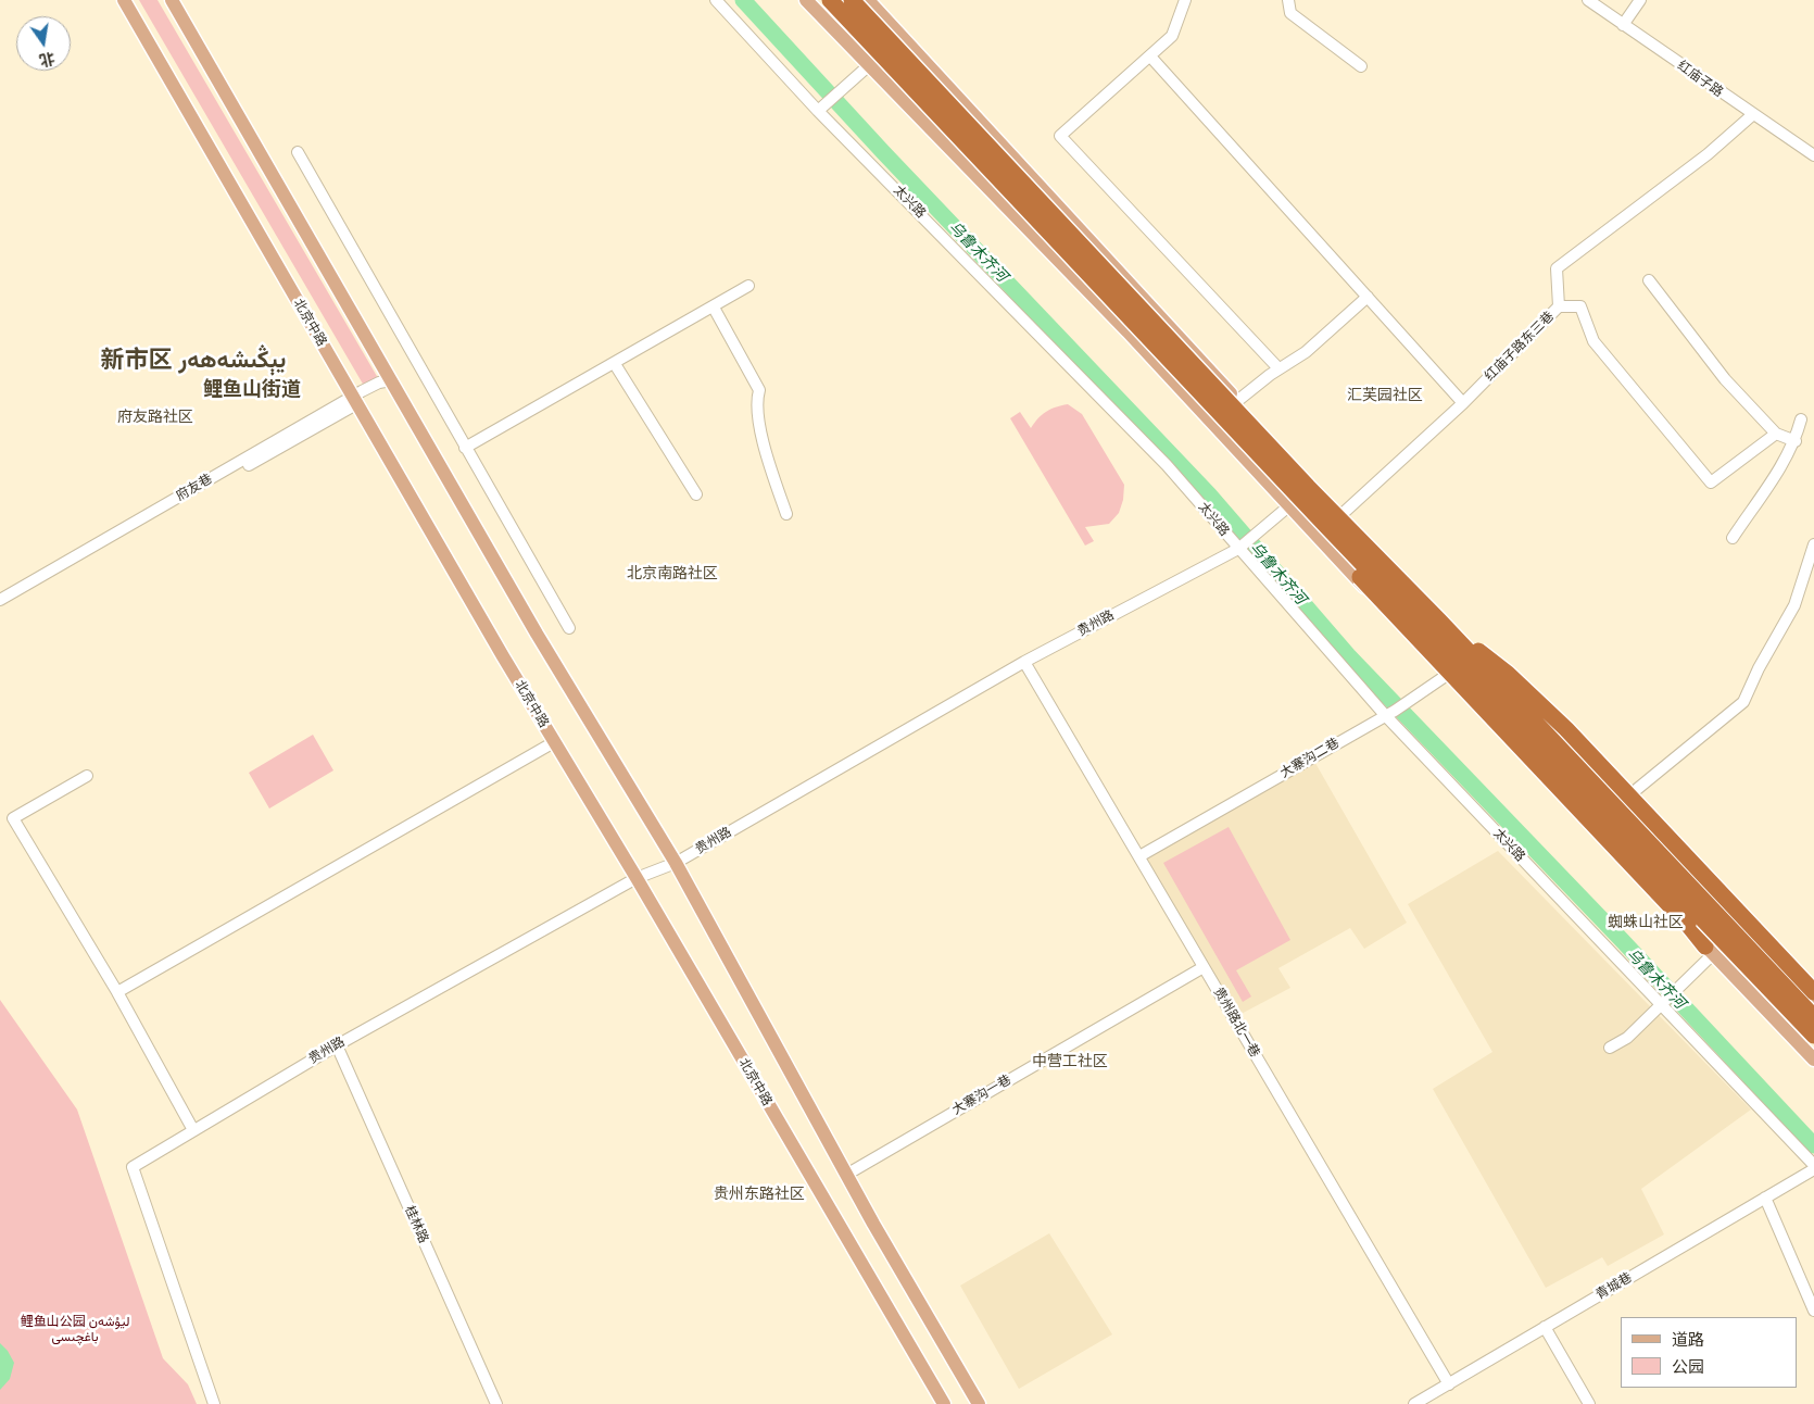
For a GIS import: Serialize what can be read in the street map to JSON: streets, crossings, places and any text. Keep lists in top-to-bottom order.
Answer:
{
  "streets": {
    "main road": ["北京中路"],
    "street": [
      "红庙子路",
      "太兴路",
      "红庙子路东三巷",
      "府友巷",
      "贵州路",
      "大寨沟二巷",
      "贵州路北一巷",
      "大寨沟一巷",
      "桂林路",
      "青城巷"
    ]
  },
  "crossings": [
    ["红庙子路", "红庙子路东三巷"],
    ["太兴路", "贵州路"],
    ["太兴路", "大寨沟二巷"],
    ["太兴路", "青城巷"],
    ["北京中路", "府友巷"],
    ["北京中路", "贵州路"],
    ["贵州路", "贵州路北一巷"],
    ["贵州路", "桂林路"],
    ["大寨沟二巷", "贵州路北一巷"],
    ["贵州路北一巷", "大寨沟一巷"],
    ["贵州路北一巷", "青城巷"]
  ],
  "districts": [
    "新市区 يېڭىشەھەر",
    "鲤鱼山街道",
    "汇芙园社区",
    "府友路社区",
    "北京南路社区",
    "蜘蛛山社区",
    "中营工社区",
    "贵州东路社区"
  ],
  "water": ["乌鲁木齐河"],
  "parks": ["鲤鱼山公园 ليۇشەن باغچىسى"],
  "legend": ["道路", "公园"],
  "north": "bottom"
}
